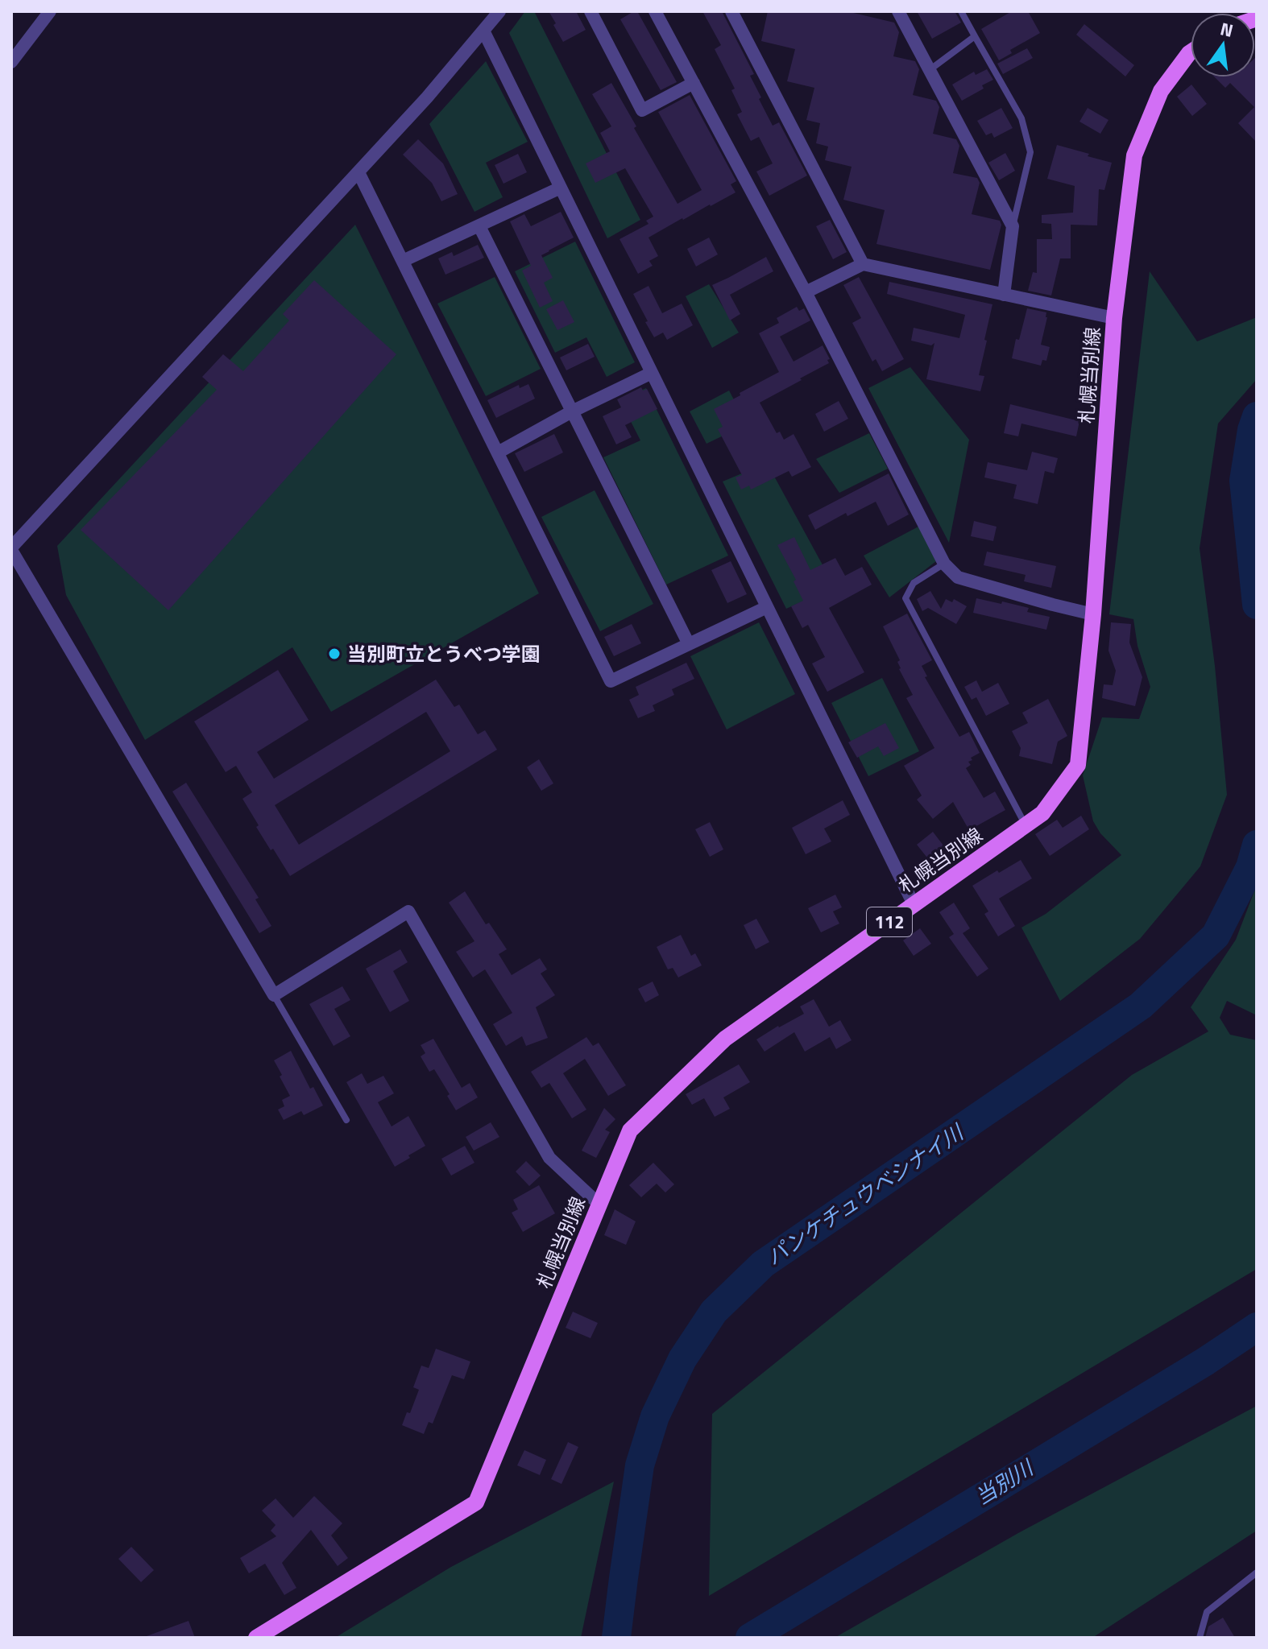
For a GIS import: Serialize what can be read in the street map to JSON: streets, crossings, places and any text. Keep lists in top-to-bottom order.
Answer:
{
  "streets": {
    "main road": ["札幌当別線", "112"]
  },
  "water": ["パンケチュウベシナイ川", "当別川"],
  "places": ["当別町立とうべつ学園"],
  "north": "top"
}
